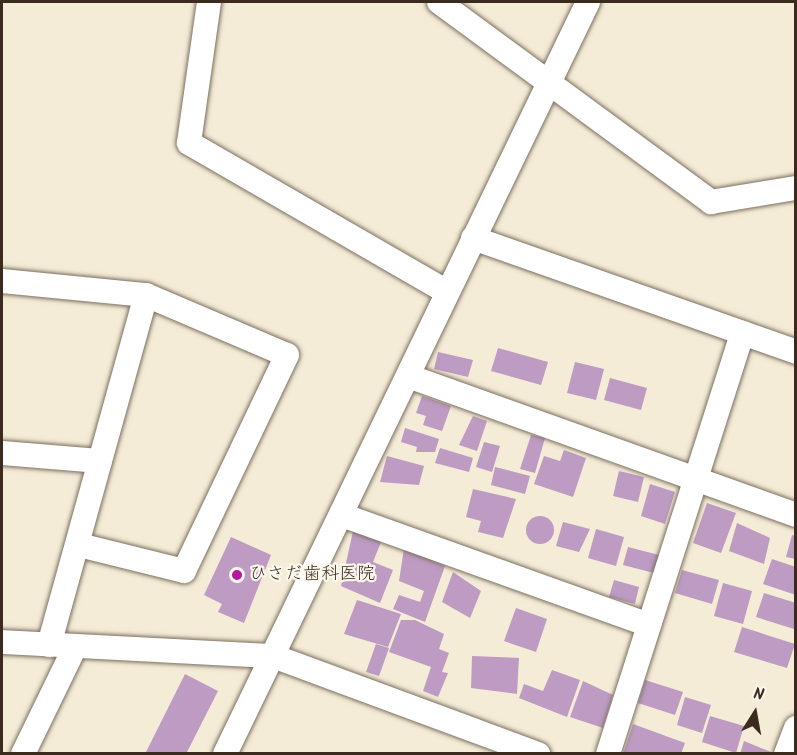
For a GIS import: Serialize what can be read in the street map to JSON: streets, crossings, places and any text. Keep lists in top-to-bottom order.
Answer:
{
  "places": ["ひさだ歯科医院"],
  "north": "top"
}
